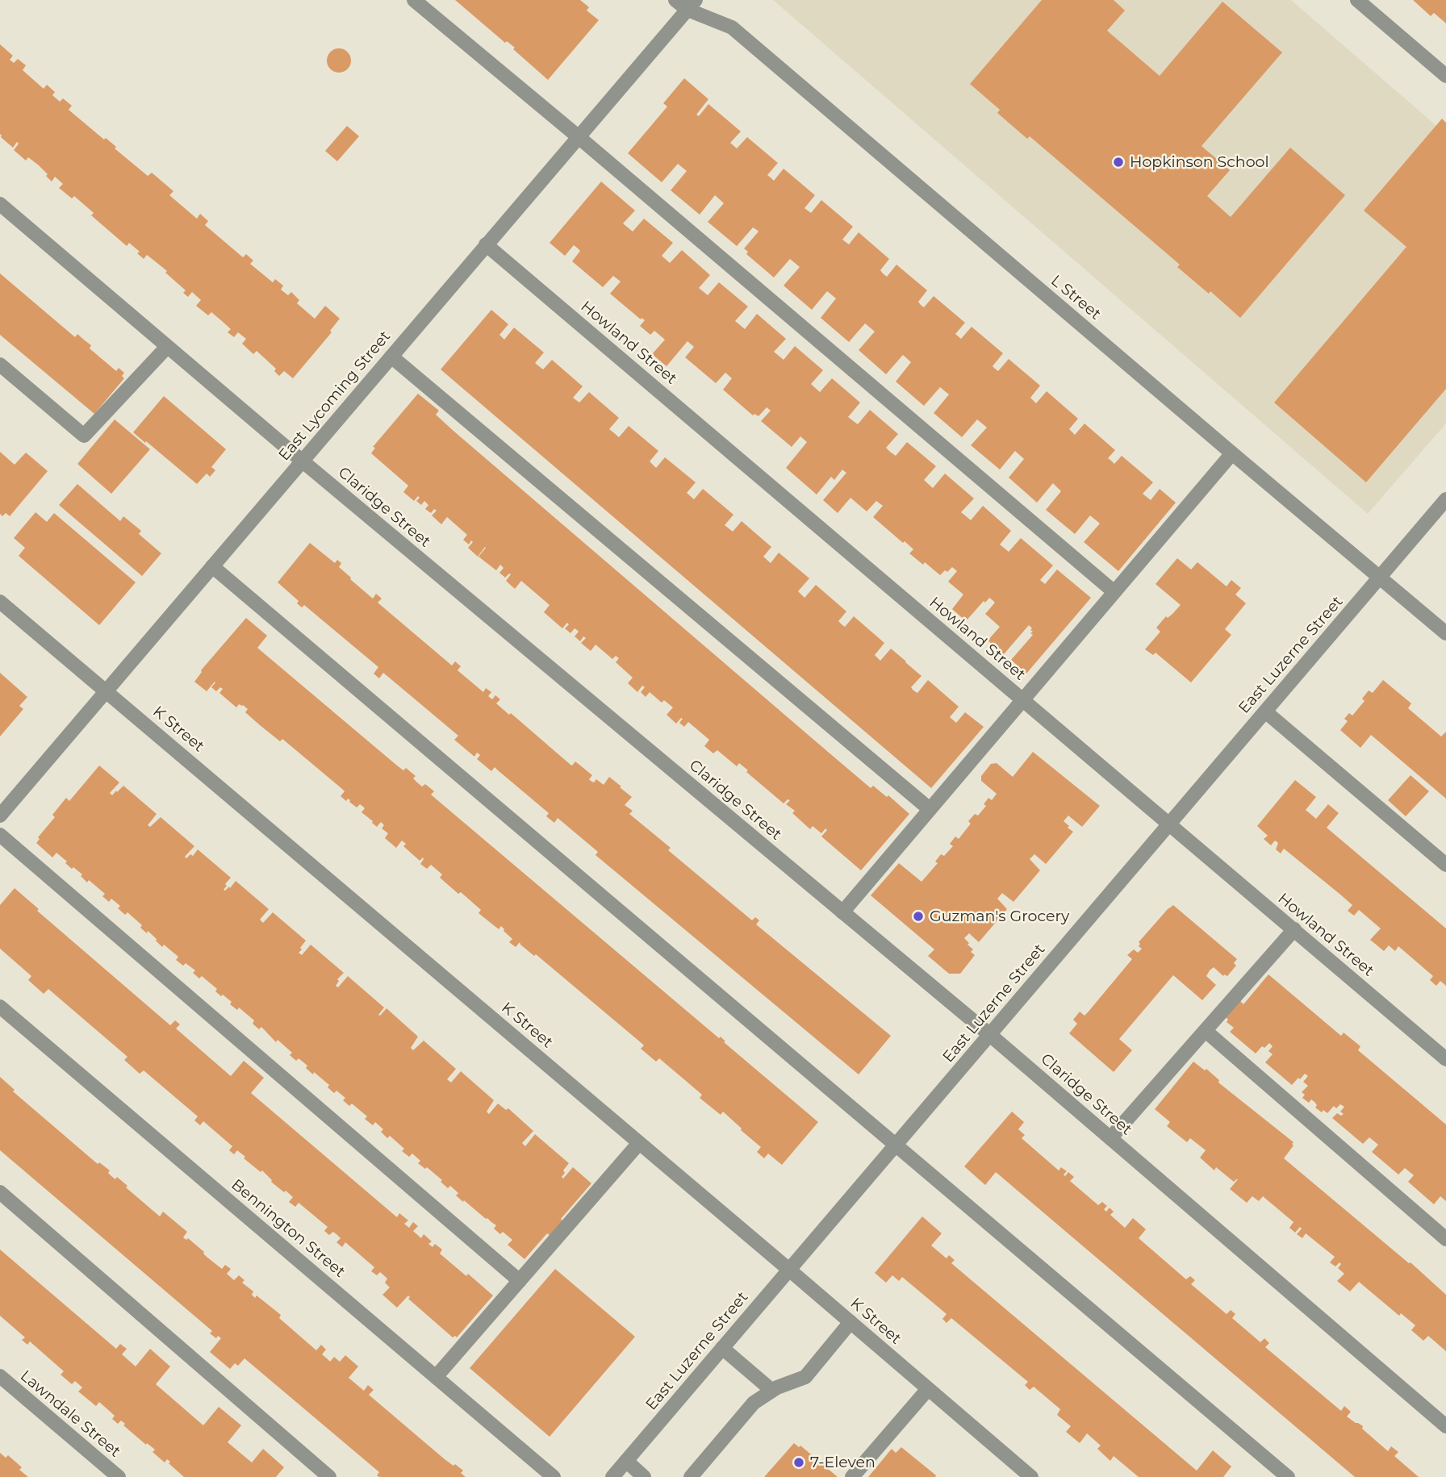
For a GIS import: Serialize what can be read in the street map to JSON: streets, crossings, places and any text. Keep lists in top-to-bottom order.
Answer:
{
  "streets": {
    "street": [
      "L Street",
      "Howland Street",
      "East Lycoming Street",
      "Claridge Street",
      "East Luzerne Street",
      "K Street",
      "Bennington Street",
      "Lawndale Street"
    ]
  },
  "crossings": [
    ["L Street", "East Lycoming Street"],
    ["L Street", "East Luzerne Street"],
    ["Howland Street", "East Lycoming Street"],
    ["Howland Street", "East Luzerne Street"],
    ["East Lycoming Street", "Claridge Street"],
    ["East Lycoming Street", "K Street"],
    ["Claridge Street", "East Luzerne Street"],
    ["East Luzerne Street", "K Street"]
  ],
  "places": ["Hopkinson School", "Guzman's Grocery", "7-Eleven"]
}
